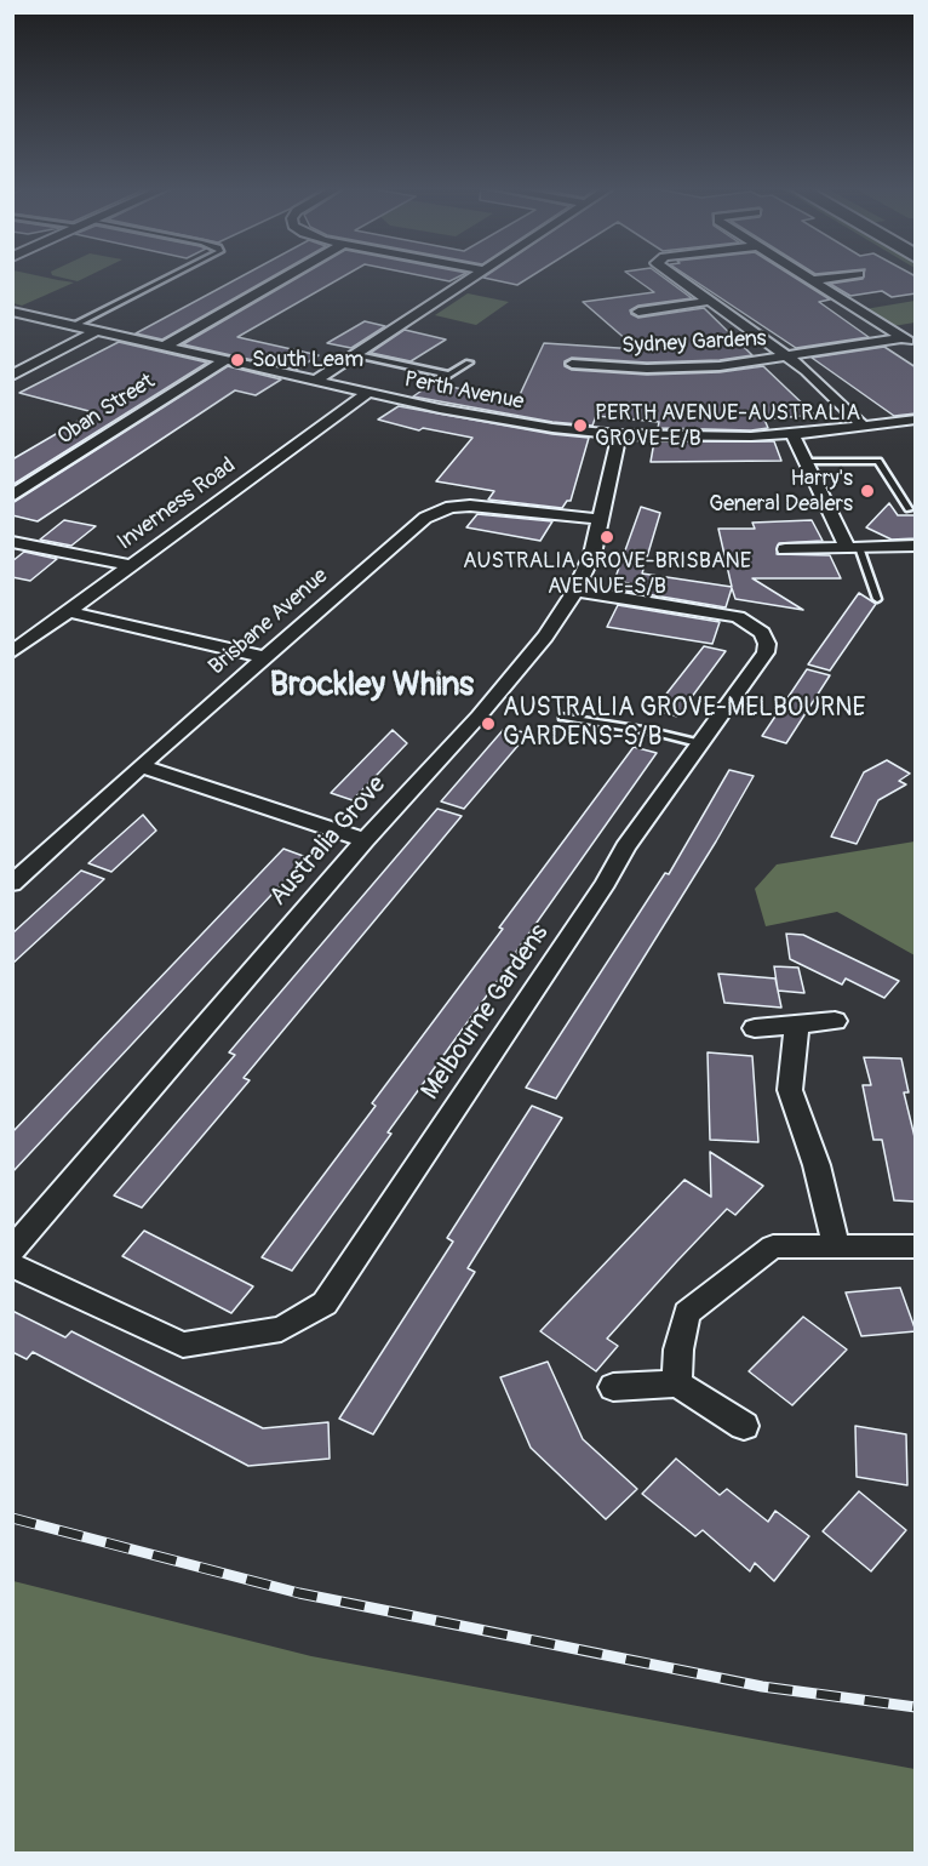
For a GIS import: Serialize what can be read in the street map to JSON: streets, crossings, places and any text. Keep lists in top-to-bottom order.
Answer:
{
  "streets": {
    "street": [
      "Sydney Gardens",
      "Perth Avenue",
      "Oban Street",
      "Inverness Road",
      "Brisbane Avenue",
      "Australia Grove",
      "Melbourne Gardens"
    ]
  },
  "crossings": [
    ["Perth Avenue", "Oban Street"],
    ["Perth Avenue", "Inverness Road"],
    ["Perth Avenue", "Australia Grove"],
    ["Brisbane Avenue", "Australia Grove"],
    ["Australia Grove", "Melbourne Gardens"]
  ],
  "districts": ["Brockley Whins"],
  "places": [
    "South Leam",
    "PERTH AVENUE-AUSTRALIA GROVE-E/B",
    "Harry's General Dealers",
    "AUSTRALIA GROVE-BRISBANE AVENUE-S/B",
    "AUSTRALIA GROVE-MELBOURNE GARDENS-S/B"
  ]
}
